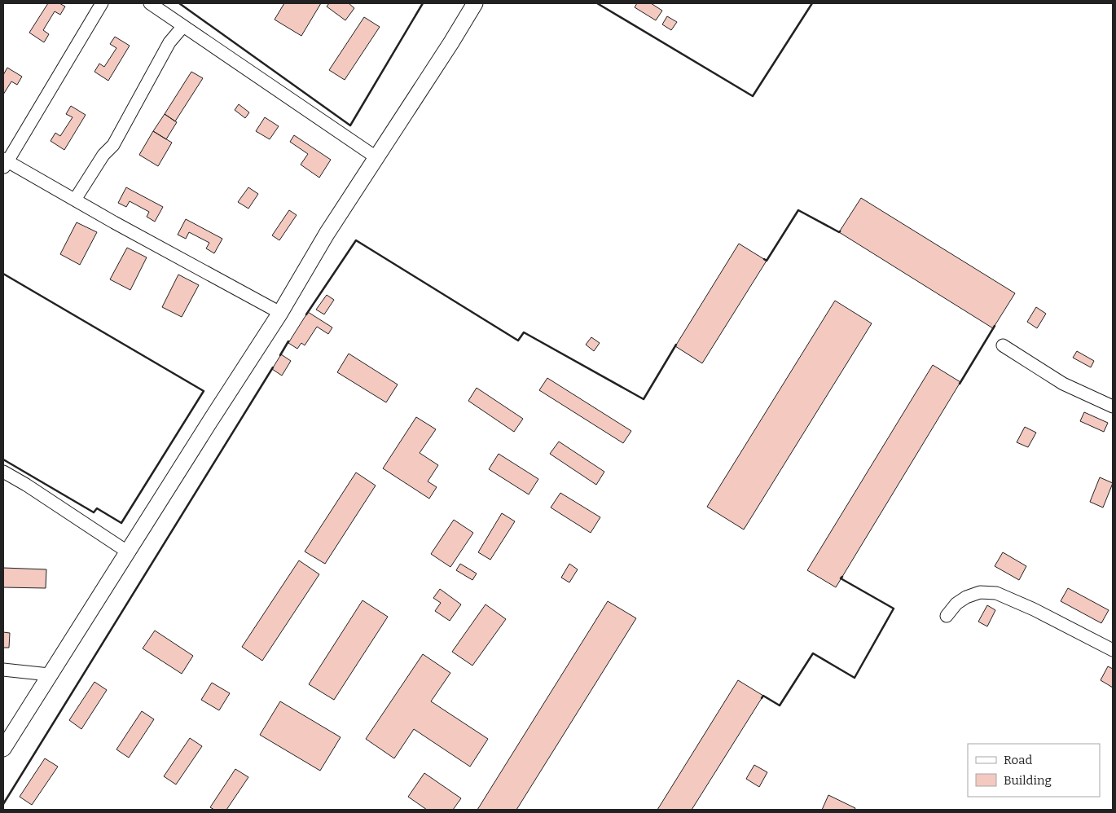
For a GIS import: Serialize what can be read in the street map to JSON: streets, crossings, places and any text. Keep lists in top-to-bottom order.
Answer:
{
  "legend": ["Road", "Building"]
}
